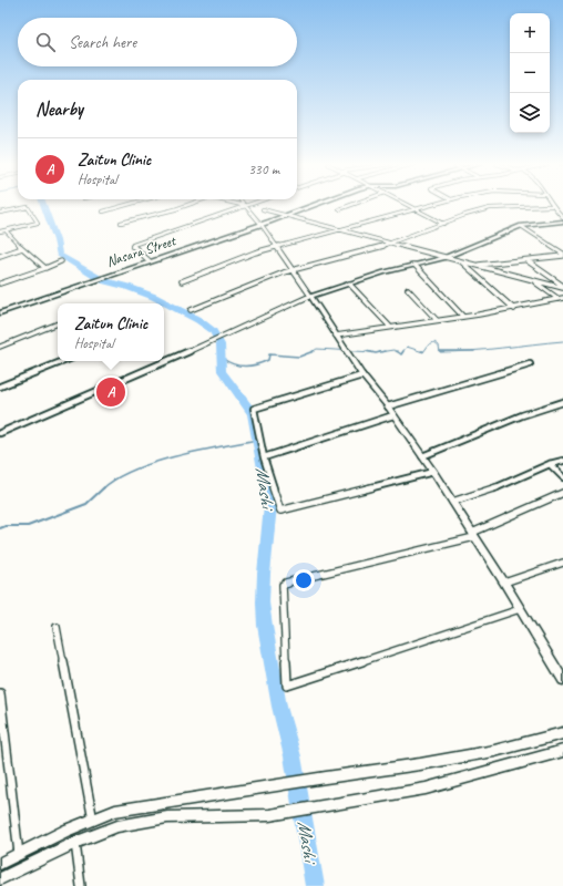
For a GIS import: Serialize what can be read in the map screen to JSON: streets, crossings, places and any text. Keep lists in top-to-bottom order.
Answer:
{
  "streets": {
    "street": ["Nasara Street"]
  },
  "water": ["Mashi"],
  "page": {
    "map_buttons": ["+", "−"],
    "search": "Search here",
    "heading": "Nearby",
    "list": [
      {
        "mark": "A",
        "name": "Zaitun Clinic",
        "note": "Hospital",
        "value": "330 m"
      }
    ],
    "popup": ["Zaitun Clinic", "Hospital"],
    "pins": "A"
  }
}
